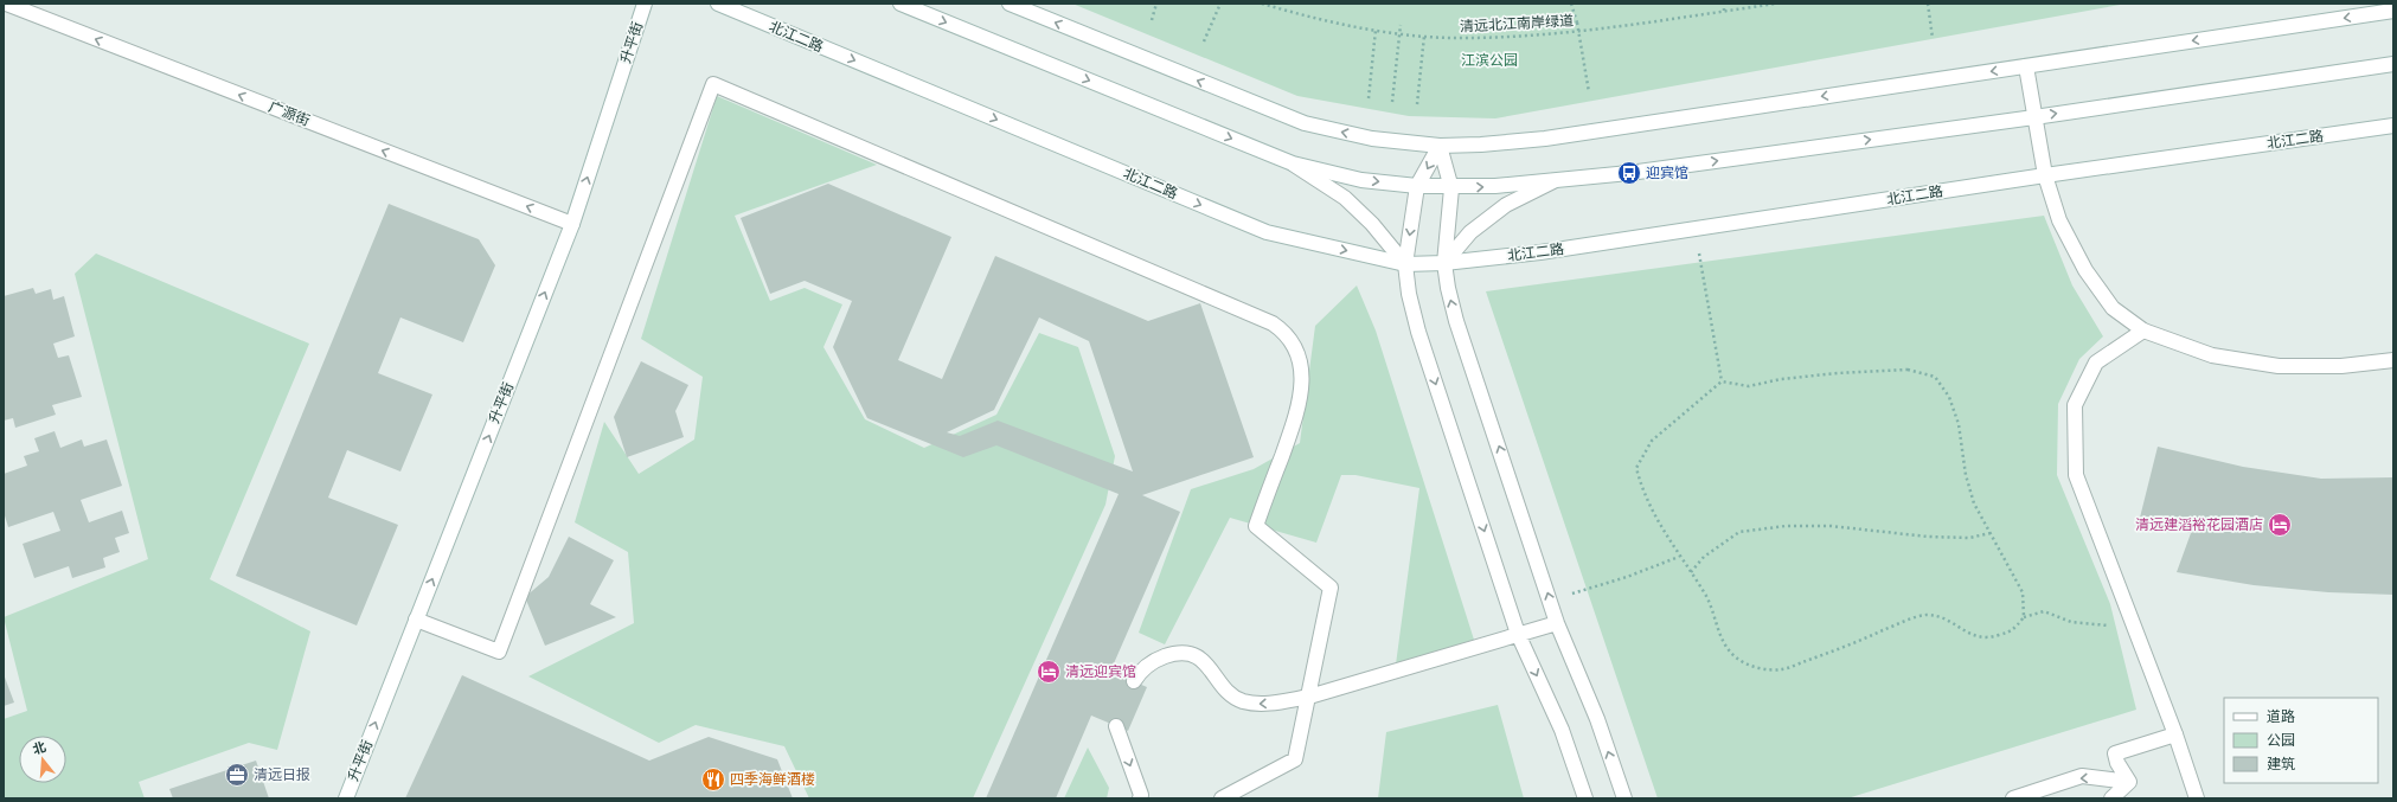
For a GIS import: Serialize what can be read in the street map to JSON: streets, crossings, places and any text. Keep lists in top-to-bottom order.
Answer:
{
  "streets": {
    "street": ["北江二路", "升平街", "广源街"],
    "path": ["清远北江南岸绿道"]
  },
  "crossings": [
    ["升平街", "广源街"]
  ],
  "one_way": ["升平街", "广源街"],
  "parks": ["江滨公园"],
  "places": {
    "bus stop": ["迎宾馆"],
    "hotel": ["清远建滔裕花园酒店", "清远迎宾馆"],
    "office": ["清远日报"],
    "restaurant": ["四季海鲜酒楼"]
  },
  "legend": ["道路", "公园", "建筑"],
  "north": "top"
}
